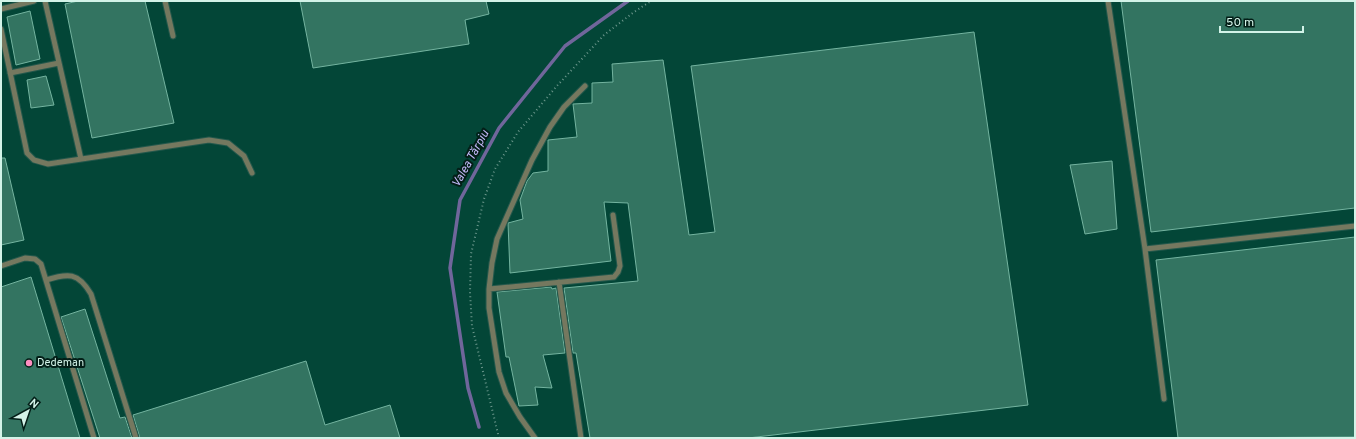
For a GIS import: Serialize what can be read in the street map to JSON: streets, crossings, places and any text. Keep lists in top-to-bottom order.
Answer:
{
  "water": ["Valea Tărpiu"],
  "places": ["Dedeman"],
  "scale_bar": "50 m",
  "north": "top right"
}
